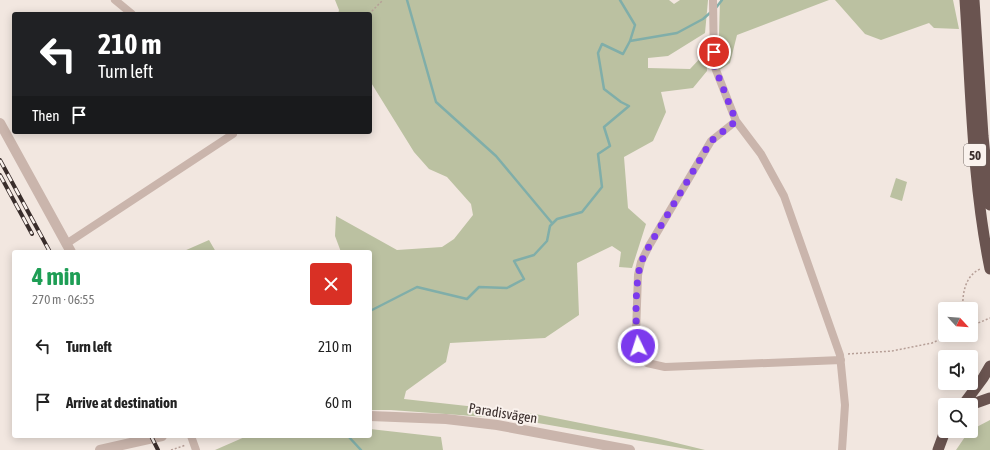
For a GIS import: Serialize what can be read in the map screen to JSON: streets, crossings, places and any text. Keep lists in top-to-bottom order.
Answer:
{
  "streets": {
    "highway": ["50"],
    "street": ["Paradisvägen"]
  },
  "north": "bottom right",
  "page": {
    "turn": ["210 m", "Turn left"],
    "then": "Then",
    "heading": ["4 min", "270 m · 06:55"],
    "list": [
      {
        "name": "Turn left",
        "value": "210 m"
      },
      {
        "name": "Arrive at destination",
        "value": "60 m"
      }
    ]
  }
}
